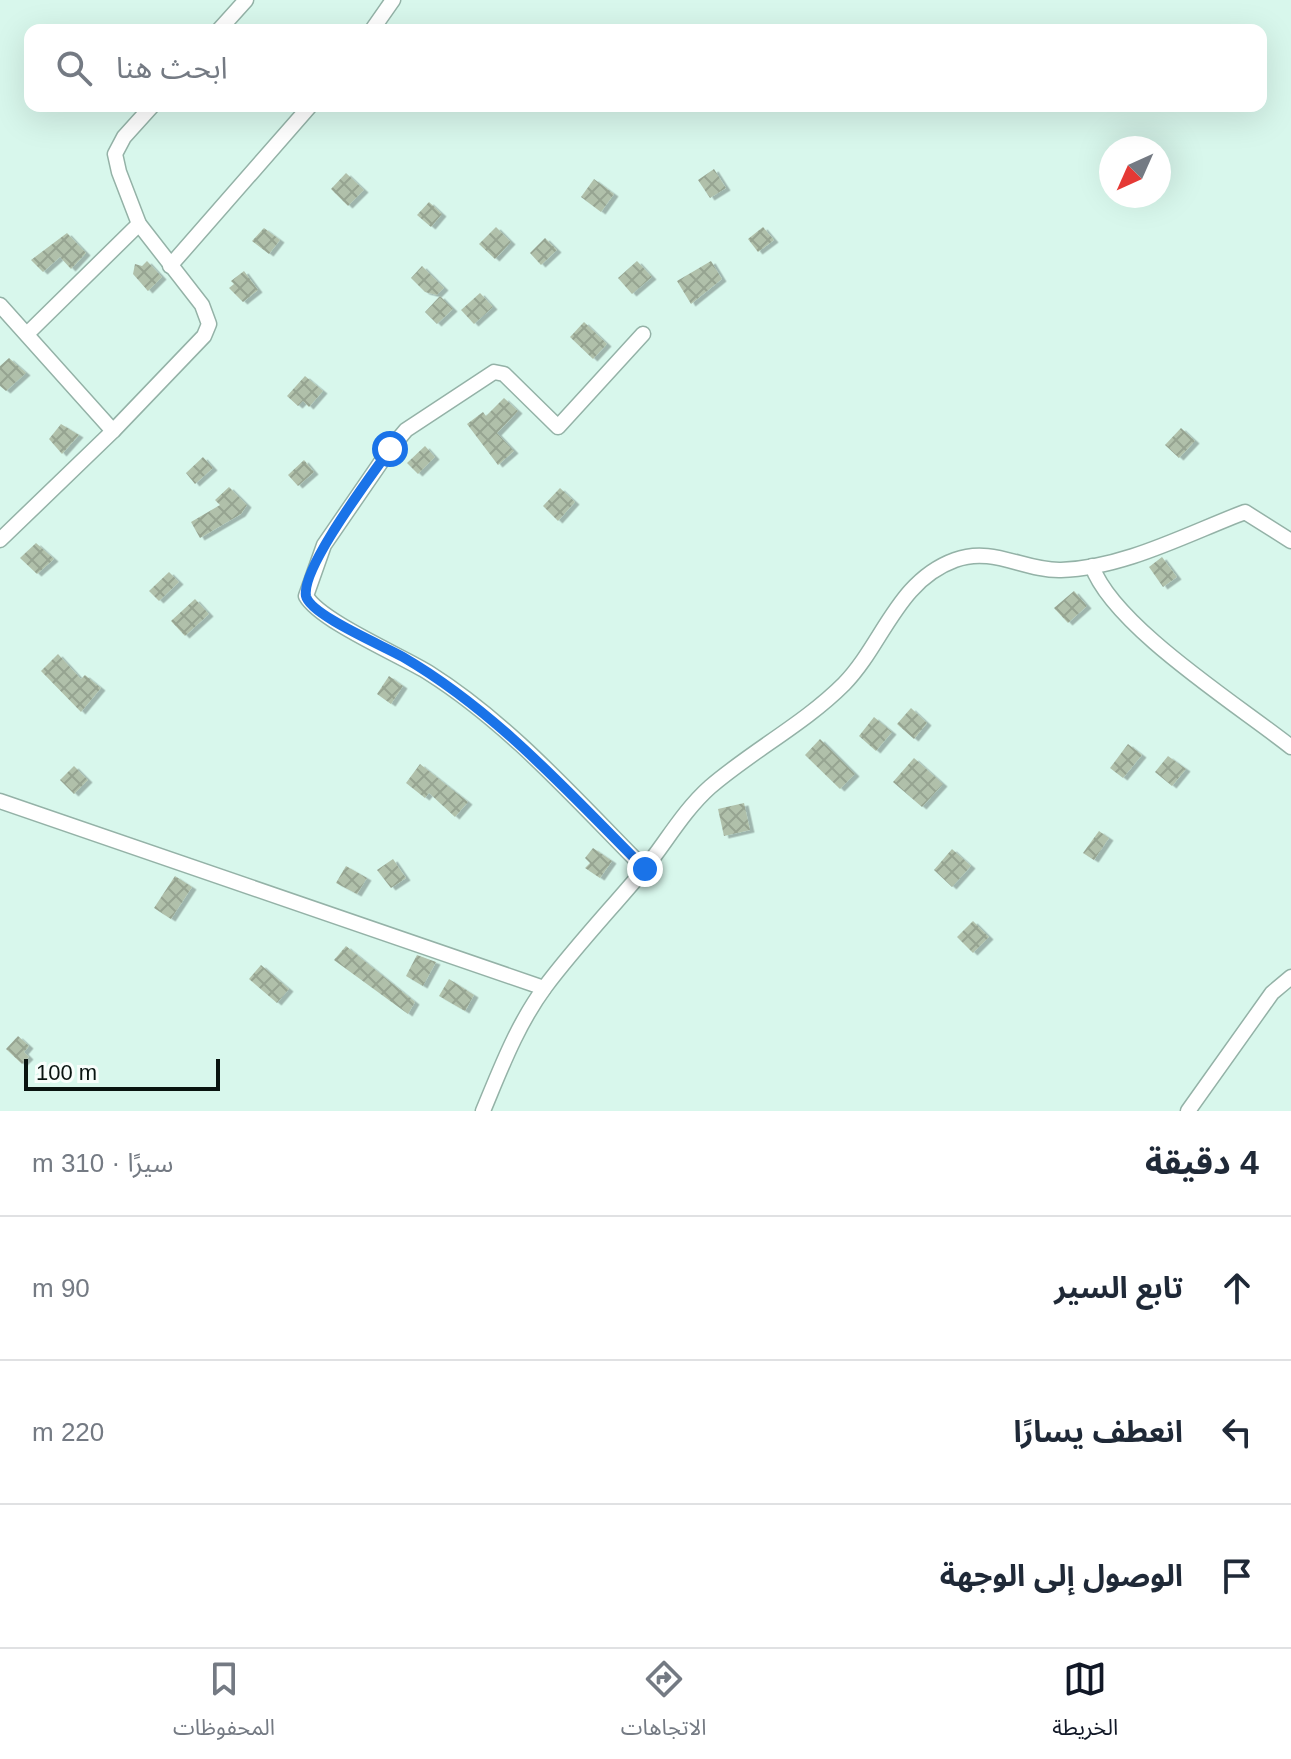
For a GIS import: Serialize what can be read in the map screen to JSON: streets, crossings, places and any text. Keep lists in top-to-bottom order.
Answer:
{
  "scale_bar": "100 m",
  "north": "bottom left",
  "page": {
    "search": "ابحث هنا",
    "scale": "100 m",
    "heading": ["4 دقيقة", "سيرًا · 310 m"],
    "list": [
      ["تابع السير", "90 m"],
      ["انعطف يسارًا", "220 m"],
      "الوصول إلى الوجهة"
    ],
    "nav": ["الخريطة", "الاتجاهات", "المحفوظات"]
  }
}
